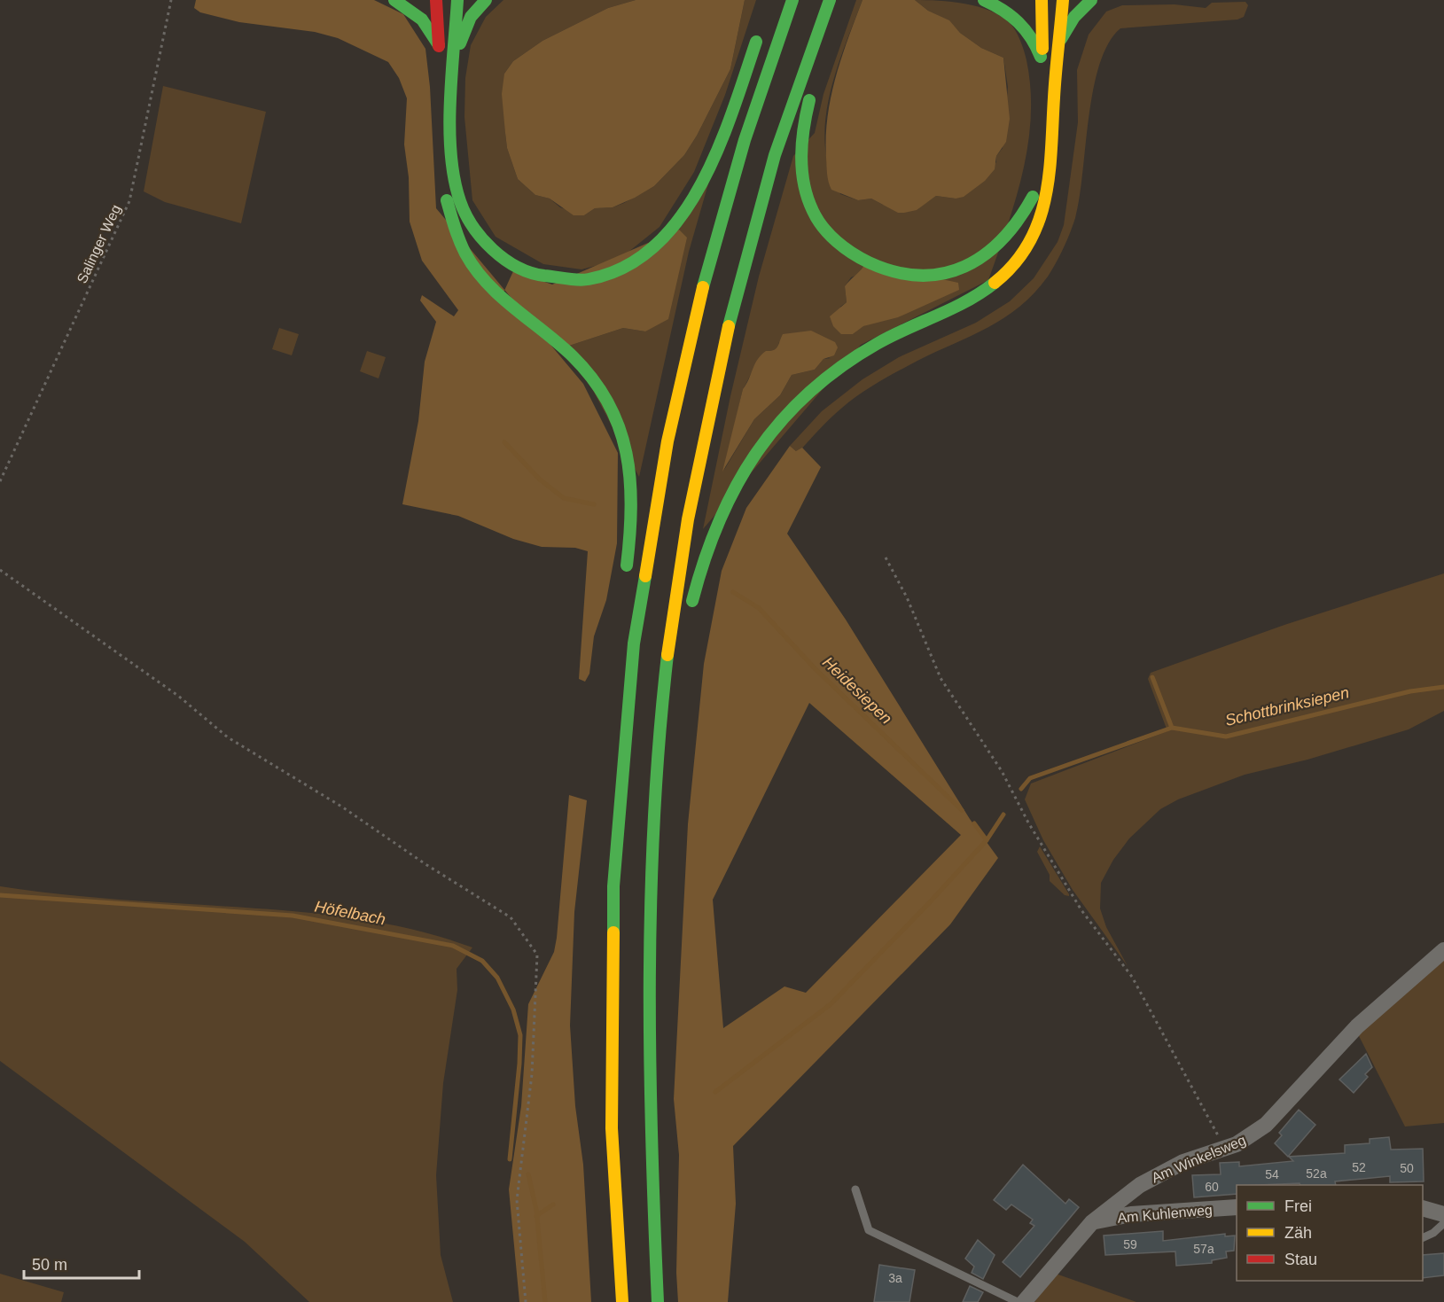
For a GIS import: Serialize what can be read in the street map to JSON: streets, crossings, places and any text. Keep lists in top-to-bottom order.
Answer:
{
  "streets": {
    "street": ["Am Winkelsweg", "Am Kuhlenweg"],
    "path": ["Salinger Weg"]
  },
  "crossings": [
    ["Am Winkelsweg", "Am Kuhlenweg"]
  ],
  "water": ["Heidesiepen", "Schottbrinksiepen", "Höfelbach"],
  "house_numbers": [
    "52",
    "50",
    "52a",
    "54",
    "60",
    "59",
    "57a",
    "3a"
  ],
  "legend": ["Frei", "Zäh", "Stau"],
  "scale_bar": "50 m"
}
